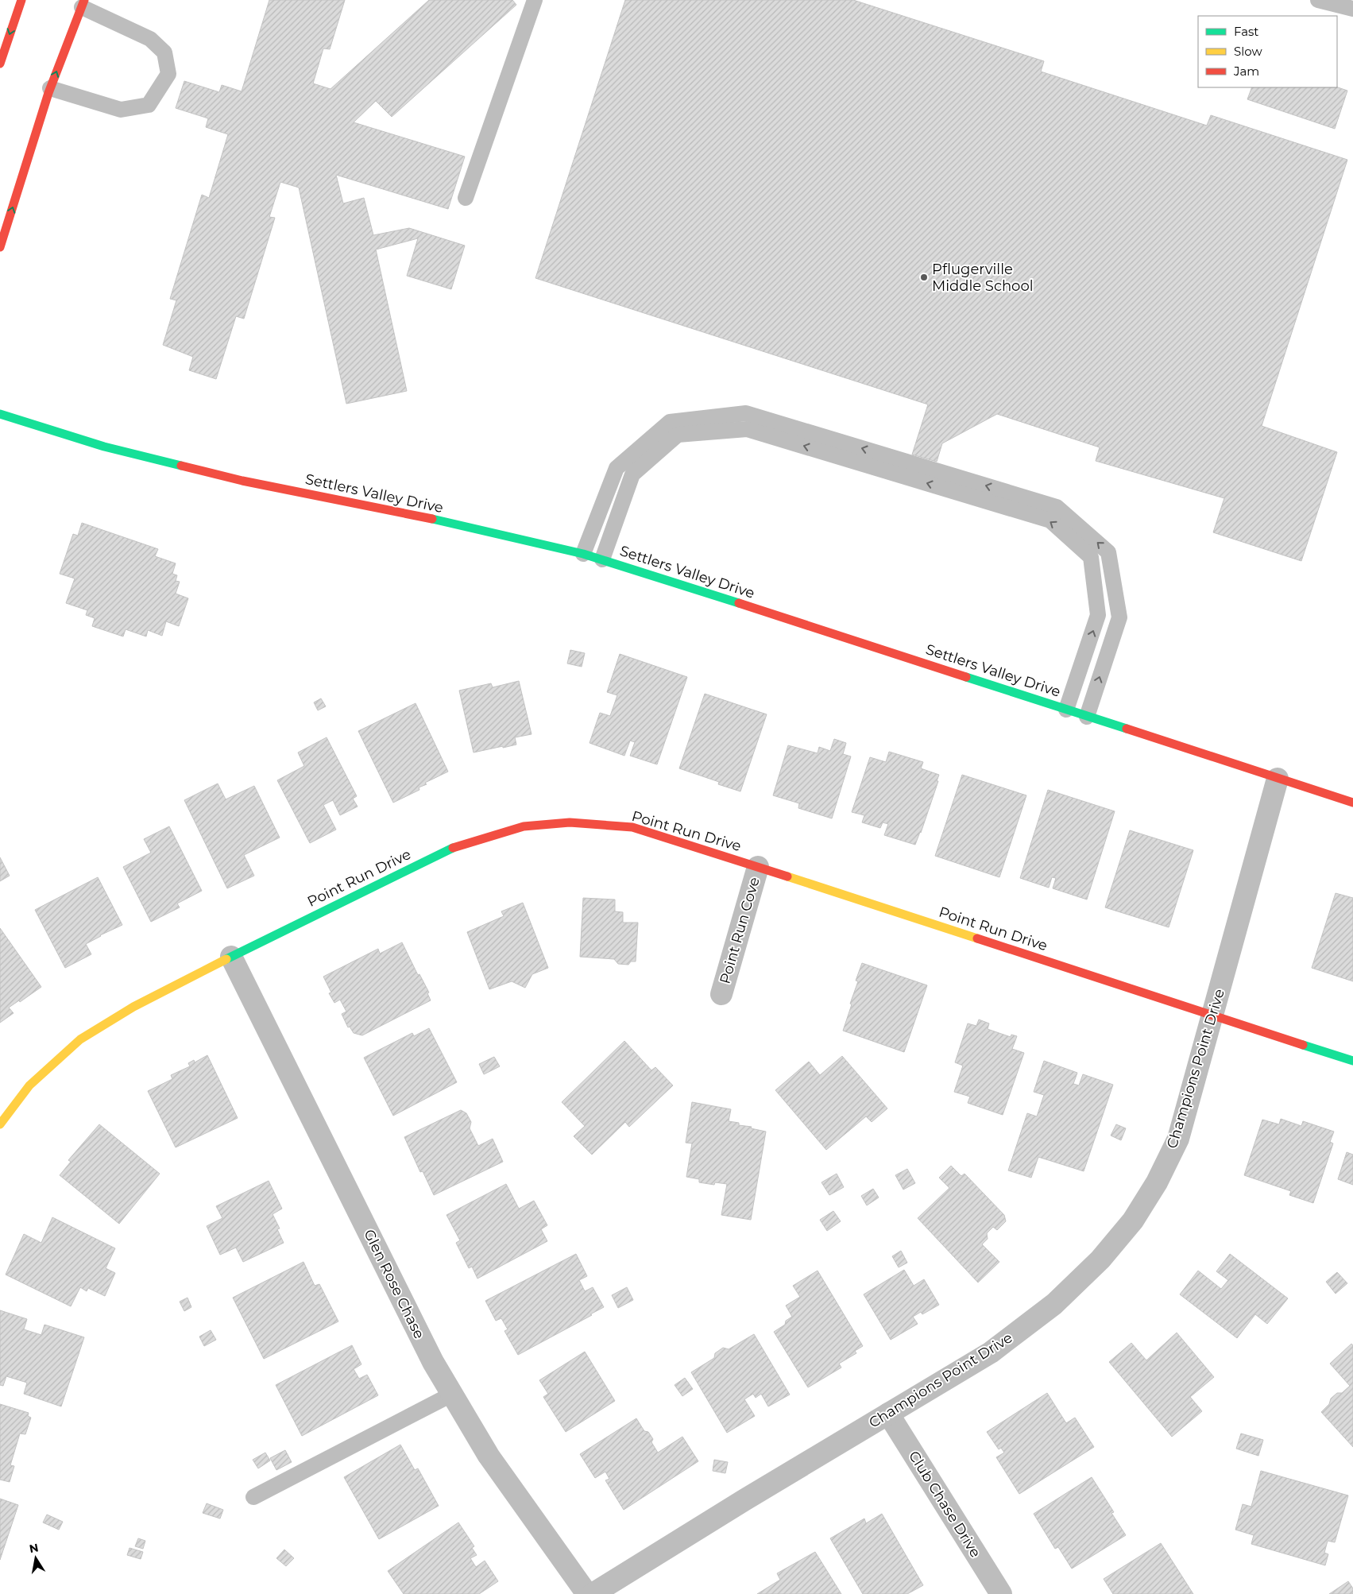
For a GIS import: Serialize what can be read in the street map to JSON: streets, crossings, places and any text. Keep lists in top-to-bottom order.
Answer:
{
  "streets": {
    "street": [
      "Settlers Valley Drive",
      "Point Run Drive",
      "Point Run Cove",
      "Champions Point Drive",
      "Glen Rose Chase",
      "Club Chase Drive"
    ]
  },
  "crossings": [
    ["Settlers Valley Drive", "Champions Point Drive"],
    ["Point Run Drive", "Point Run Cove"],
    ["Point Run Drive", "Champions Point Drive"],
    ["Point Run Drive", "Glen Rose Chase"],
    ["Champions Point Drive", "Club Chase Drive"]
  ],
  "places": ["Pflugerville Middle School"],
  "legend": ["Fast", "Slow", "Jam"],
  "north": "top"
}
